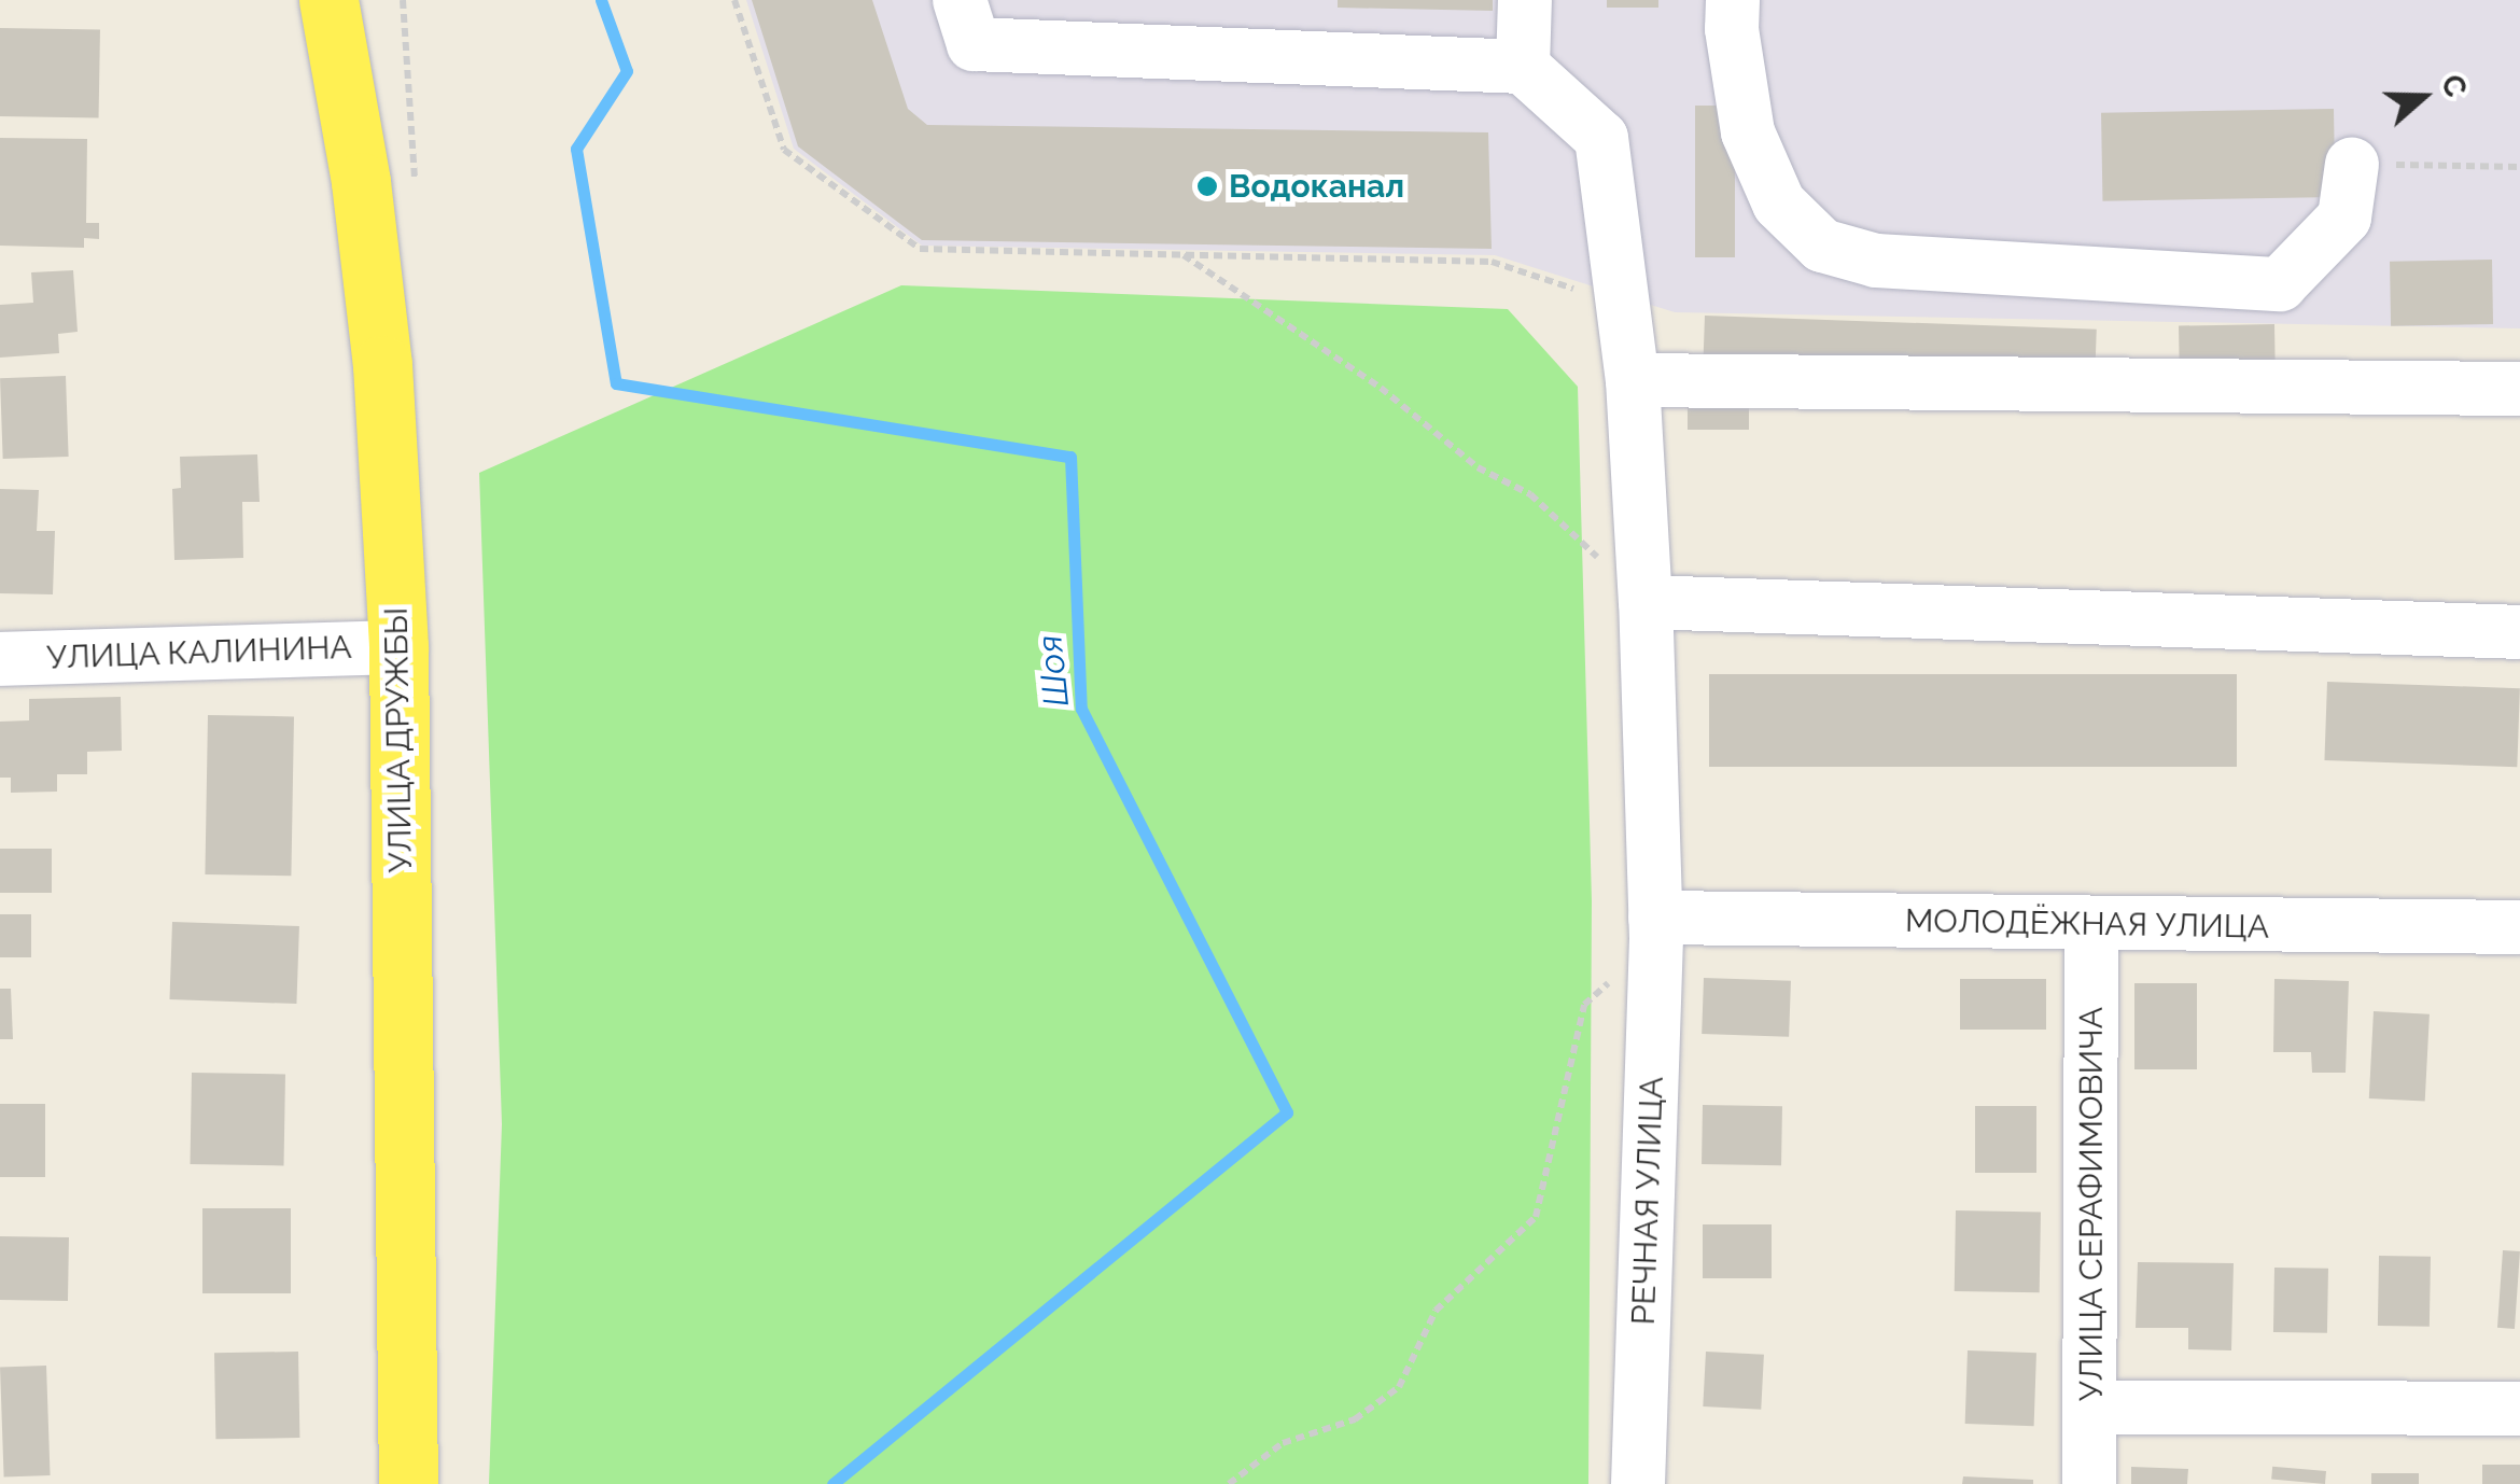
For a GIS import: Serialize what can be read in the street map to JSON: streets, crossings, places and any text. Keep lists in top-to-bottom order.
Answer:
{
  "streets": {
    "main road": ["УЛИЦА ДРУЖБЫ"],
    "street": [
      "УЛИЦА КАЛИНИНА",
      "МОЛОДЁЖНАЯ УЛИЦА",
      "РЕЧНАЯ УЛИЦА",
      "УЛИЦА СЕРАФИМОВИЧА"
    ]
  },
  "crossings": [
    ["УЛИЦА КАЛИНИНА", "УЛИЦА ДРУЖБЫ"],
    ["МОЛОДЁЖНАЯ УЛИЦА", "РЕЧНАЯ УЛИЦА"],
    ["МОЛОДЁЖНАЯ УЛИЦА", "УЛИЦА СЕРАФИМОВИЧА"]
  ],
  "water": ["Шоя"],
  "places": ["Водоканал"],
  "north": "right"
}
